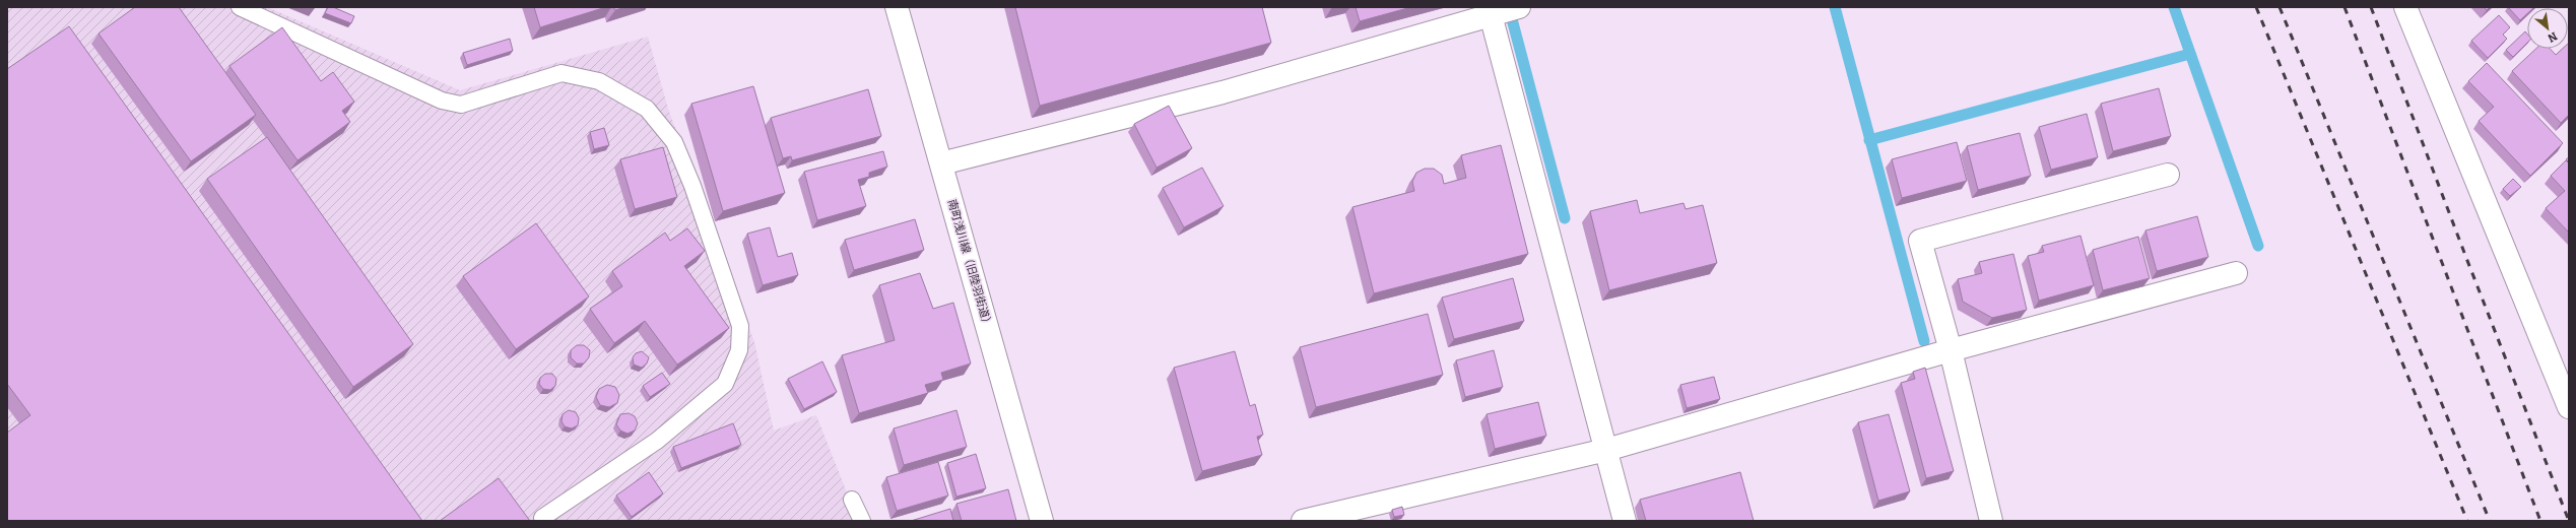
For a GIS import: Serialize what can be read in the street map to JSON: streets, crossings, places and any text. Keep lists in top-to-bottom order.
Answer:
{
  "streets": {
    "street": ["南町浅川線（旧陸羽街道）"]
  },
  "north": "bottom right"
}
